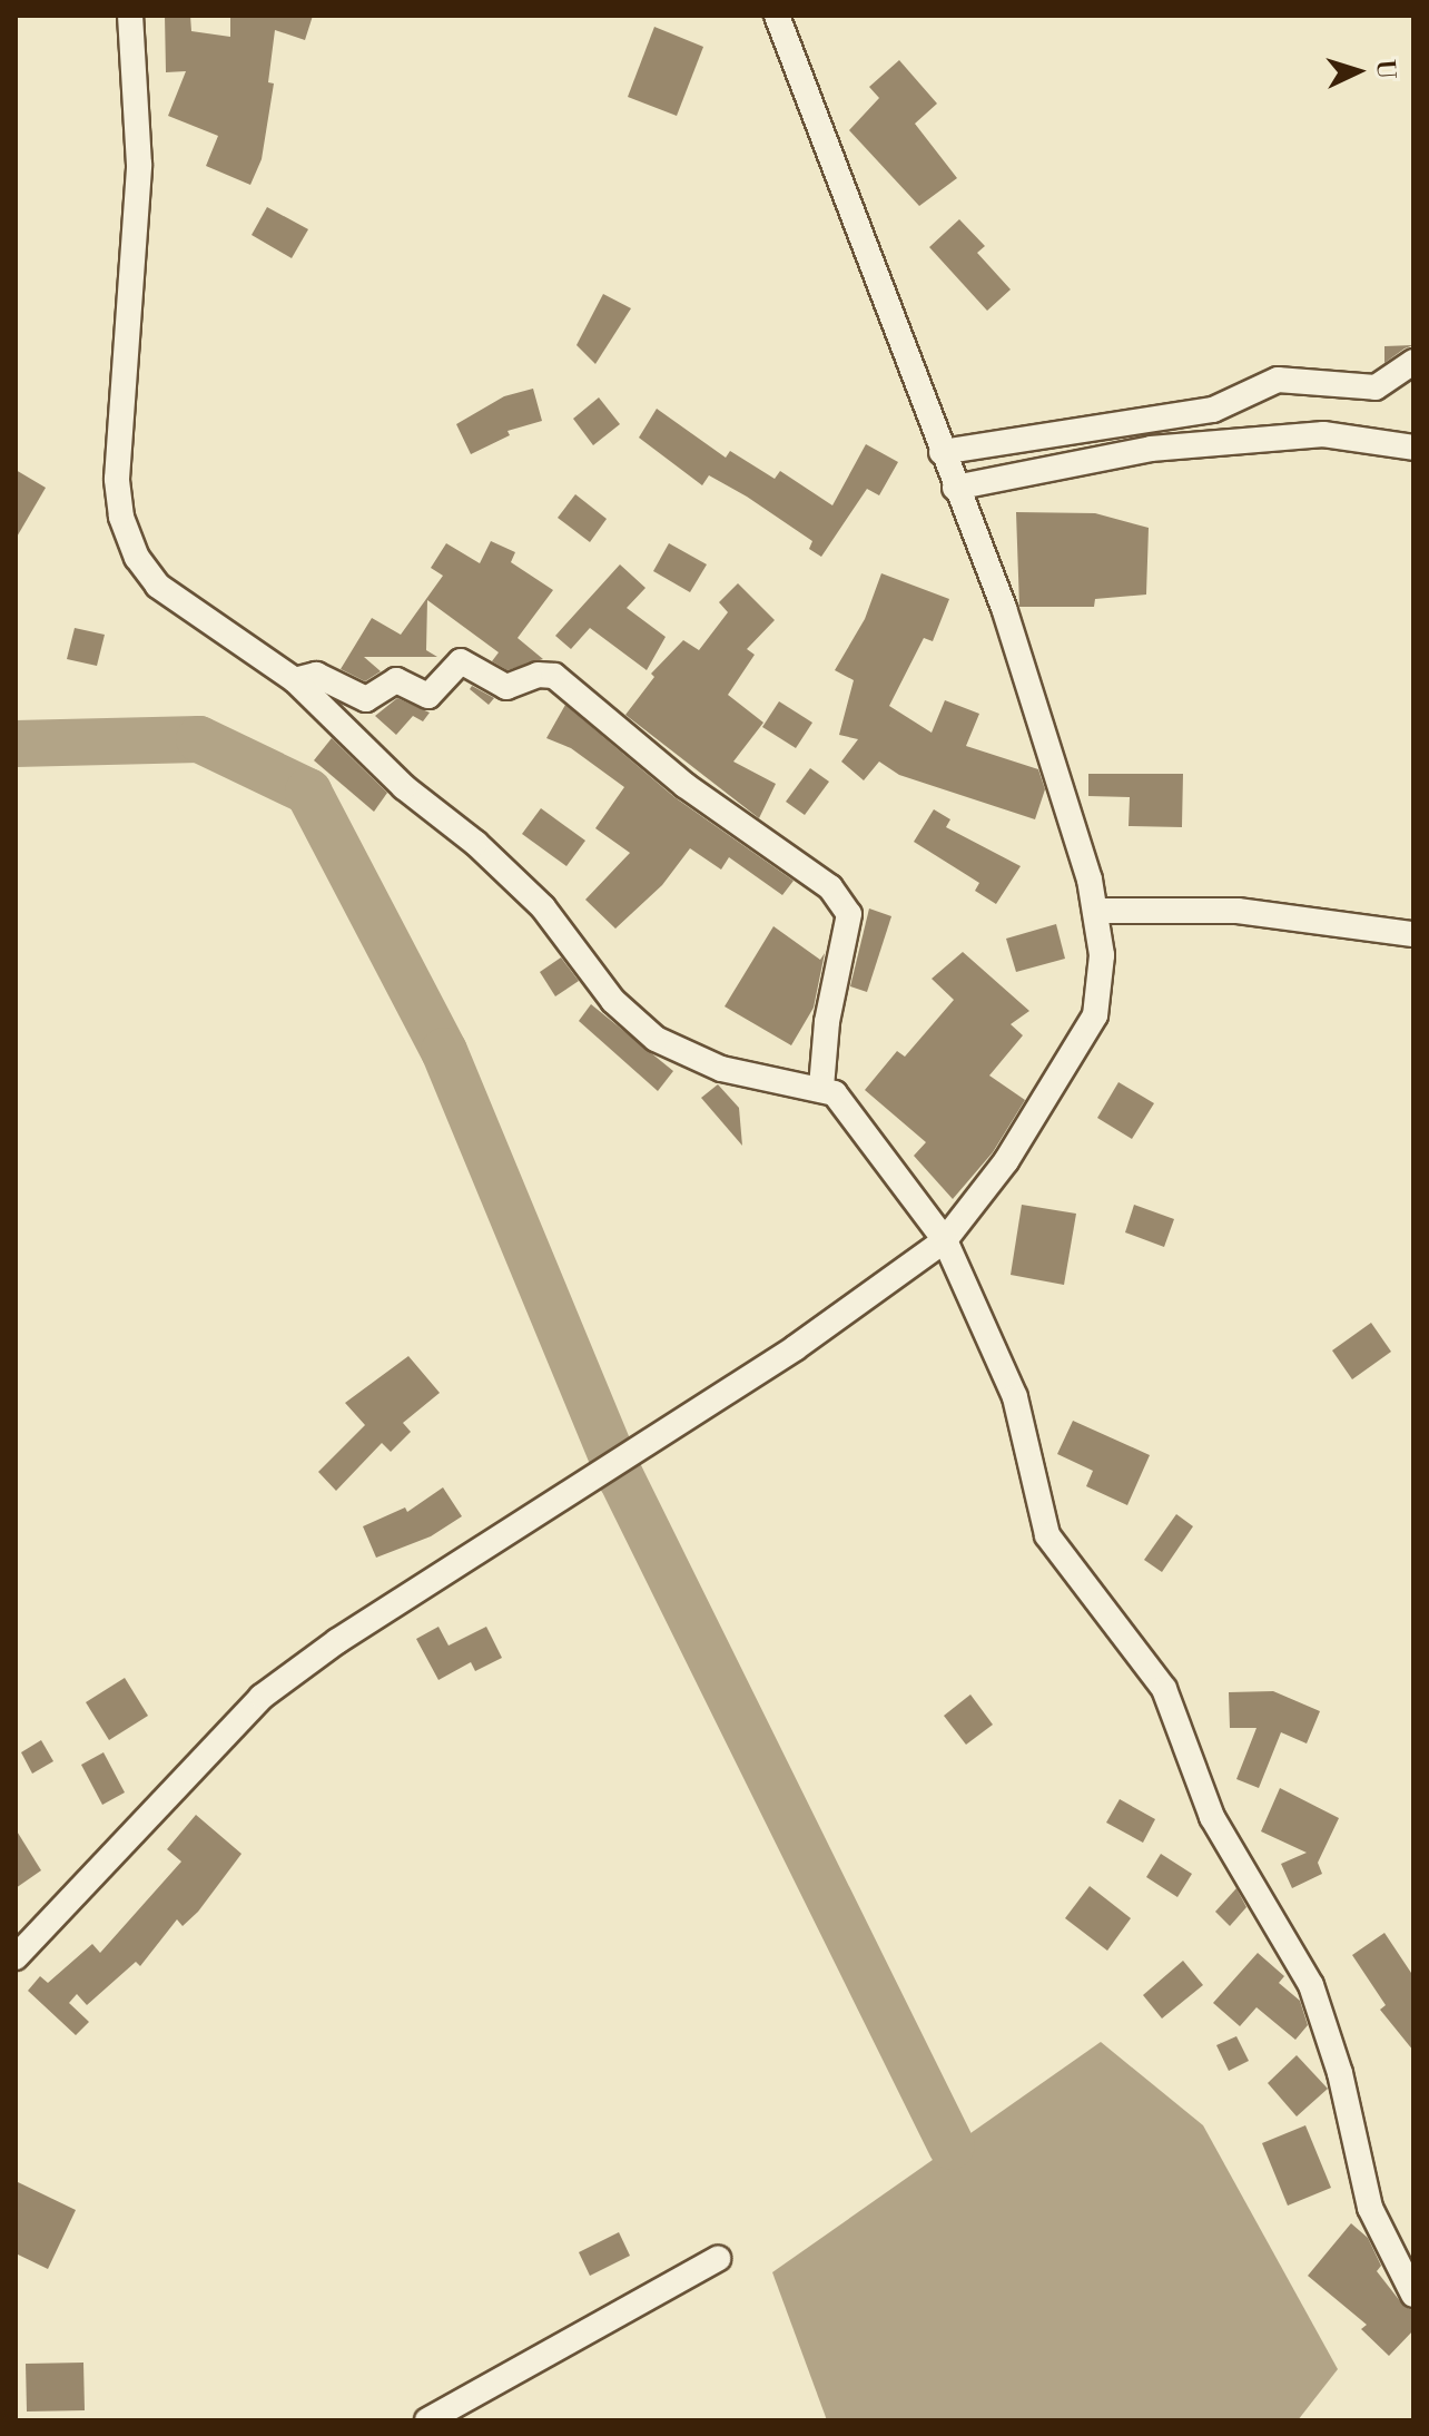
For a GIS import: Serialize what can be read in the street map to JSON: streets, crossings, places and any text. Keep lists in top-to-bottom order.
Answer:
{
  "north": "right"
}
